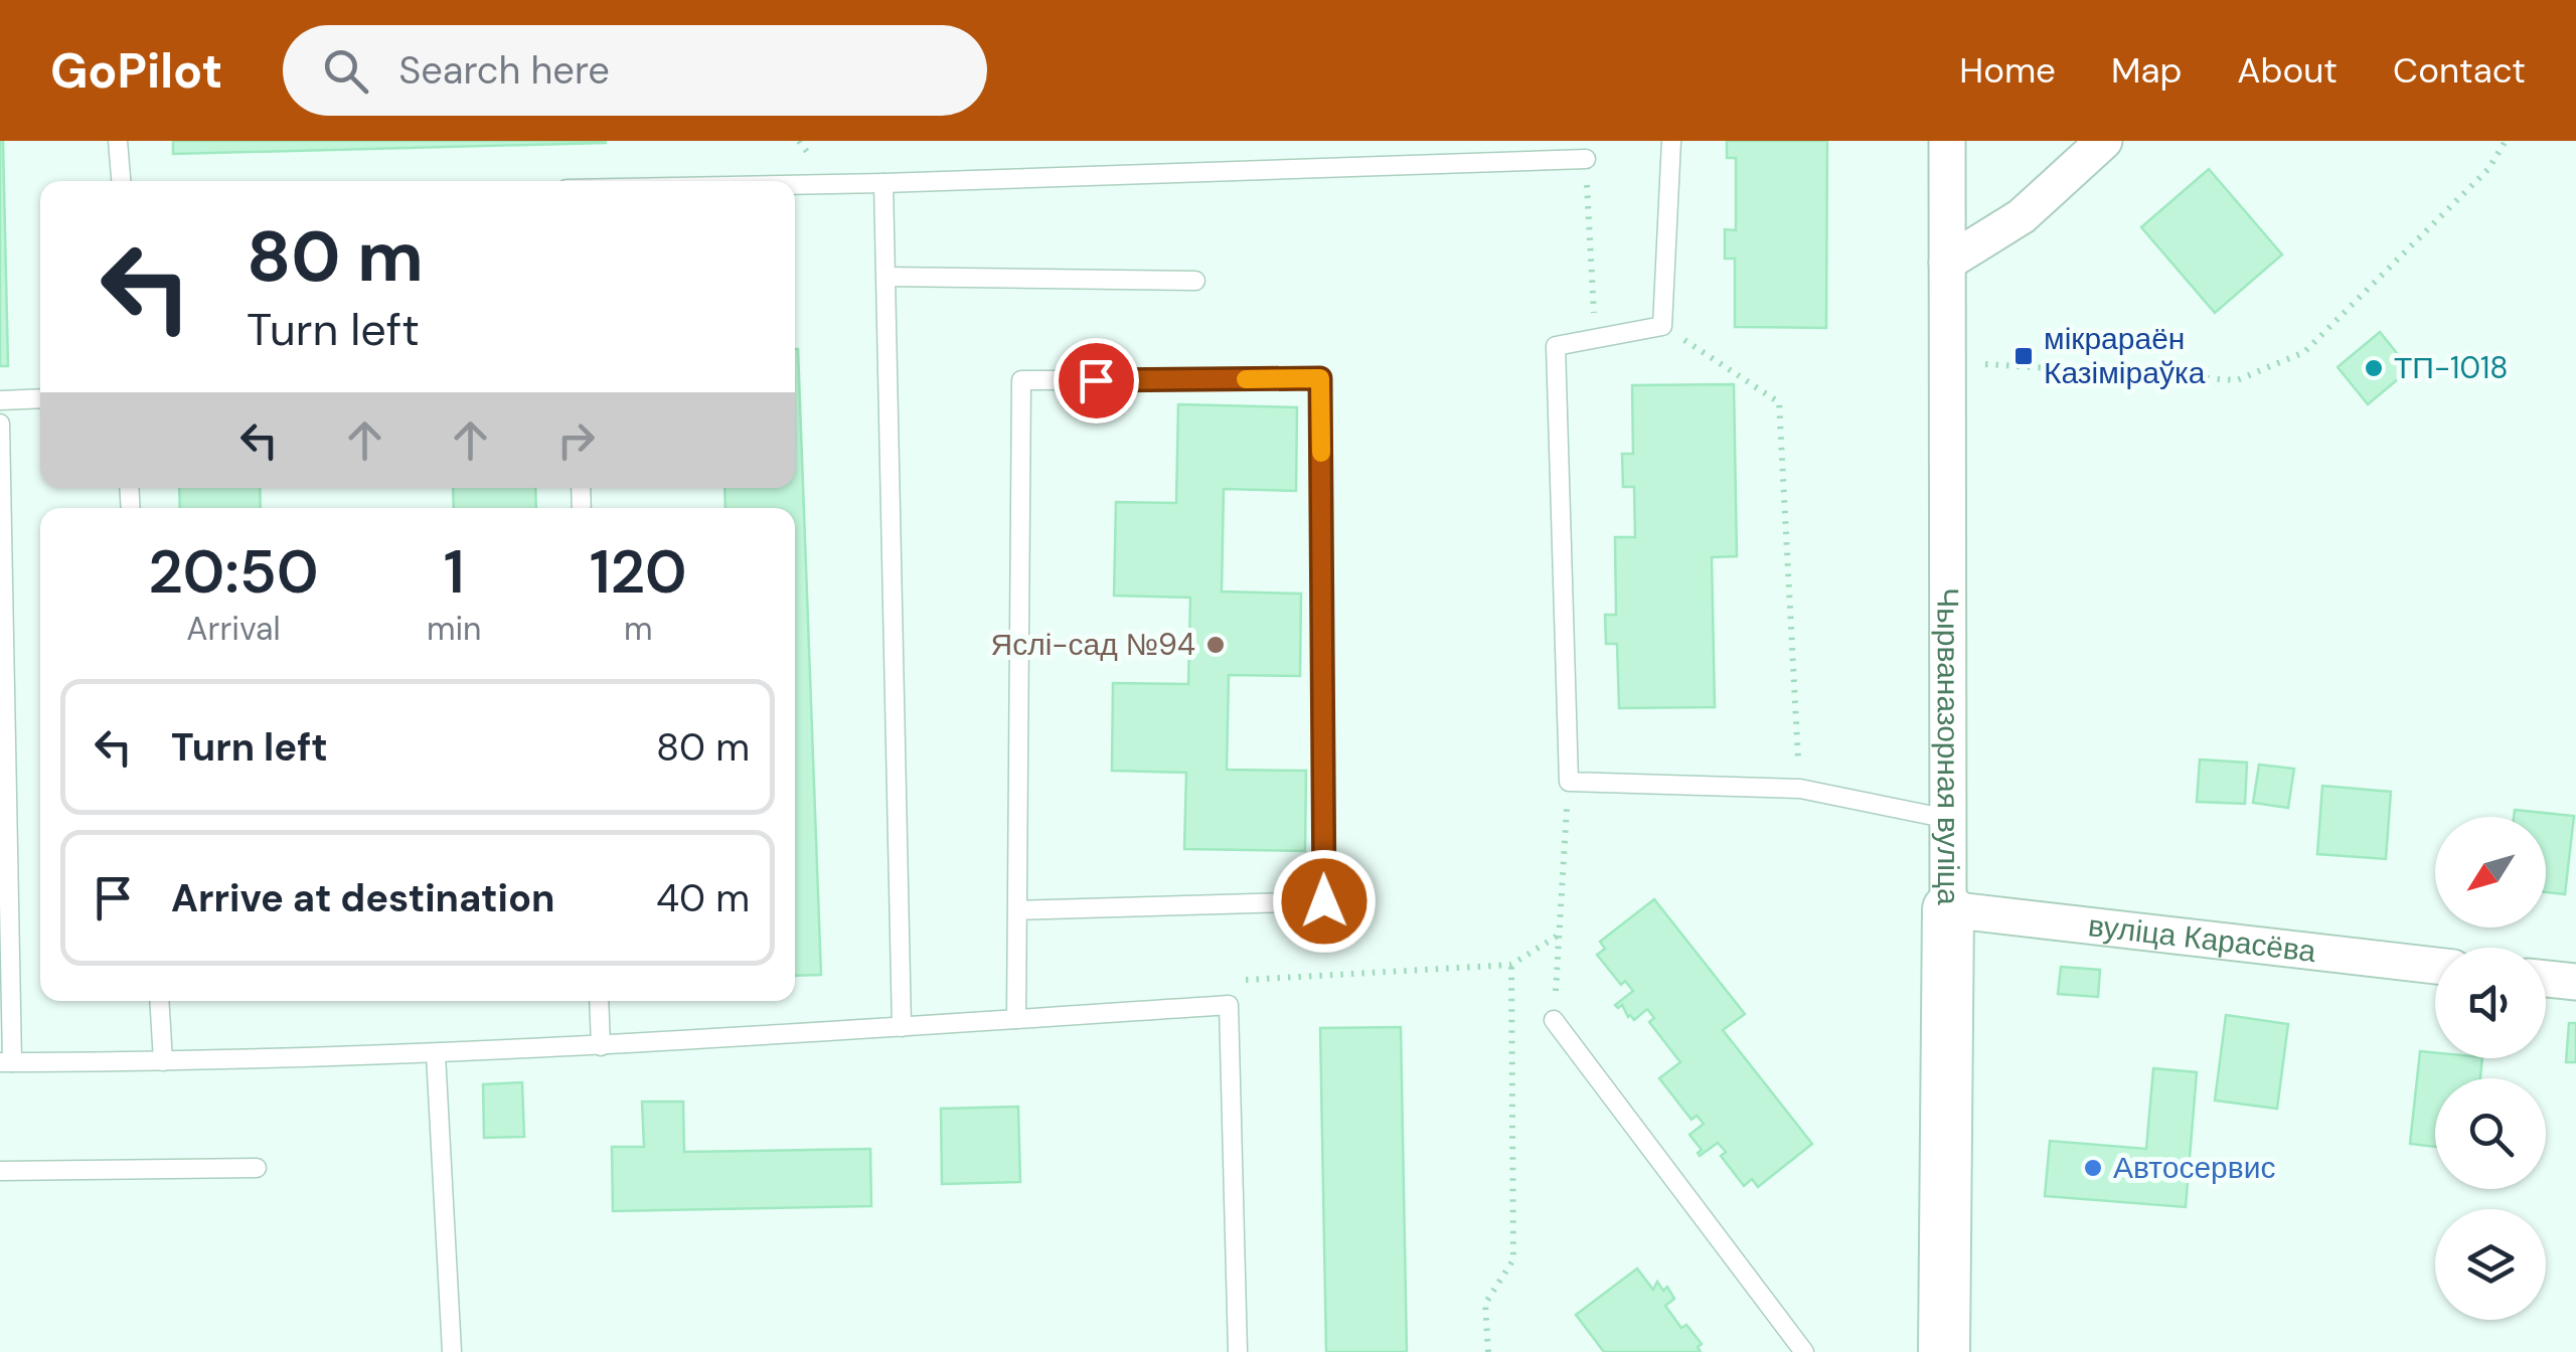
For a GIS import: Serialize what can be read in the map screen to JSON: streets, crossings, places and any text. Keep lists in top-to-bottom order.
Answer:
{
  "streets": {
    "street": ["Чырваназорная вуліца", "вуліца Карасёва"]
  },
  "crossings": [
    ["Чырваназорная вуліца", "вуліца Карасёва"]
  ],
  "places": {
    "transit": ["мікрараён Казіміраўка"],
    "other": ["ТП-1018", "Яслі-сад №94", "Автосервис"]
  },
  "north": "bottom left",
  "page": {
    "header": "GoPilot",
    "search": "Search here",
    "nav": [
      "Home",
      "Map",
      "About",
      "Contact"
    ],
    "turn": ["80 m", "Turn left"],
    "eta": [
      "20:50",
      "Arrival",
      "1",
      "min",
      "120",
      "m"
    ],
    "list": [
      {
        "name": "Turn left",
        "value": "80 m"
      },
      {
        "name": "Arrive at destination",
        "value": "40 m"
      }
    ]
  }
}
